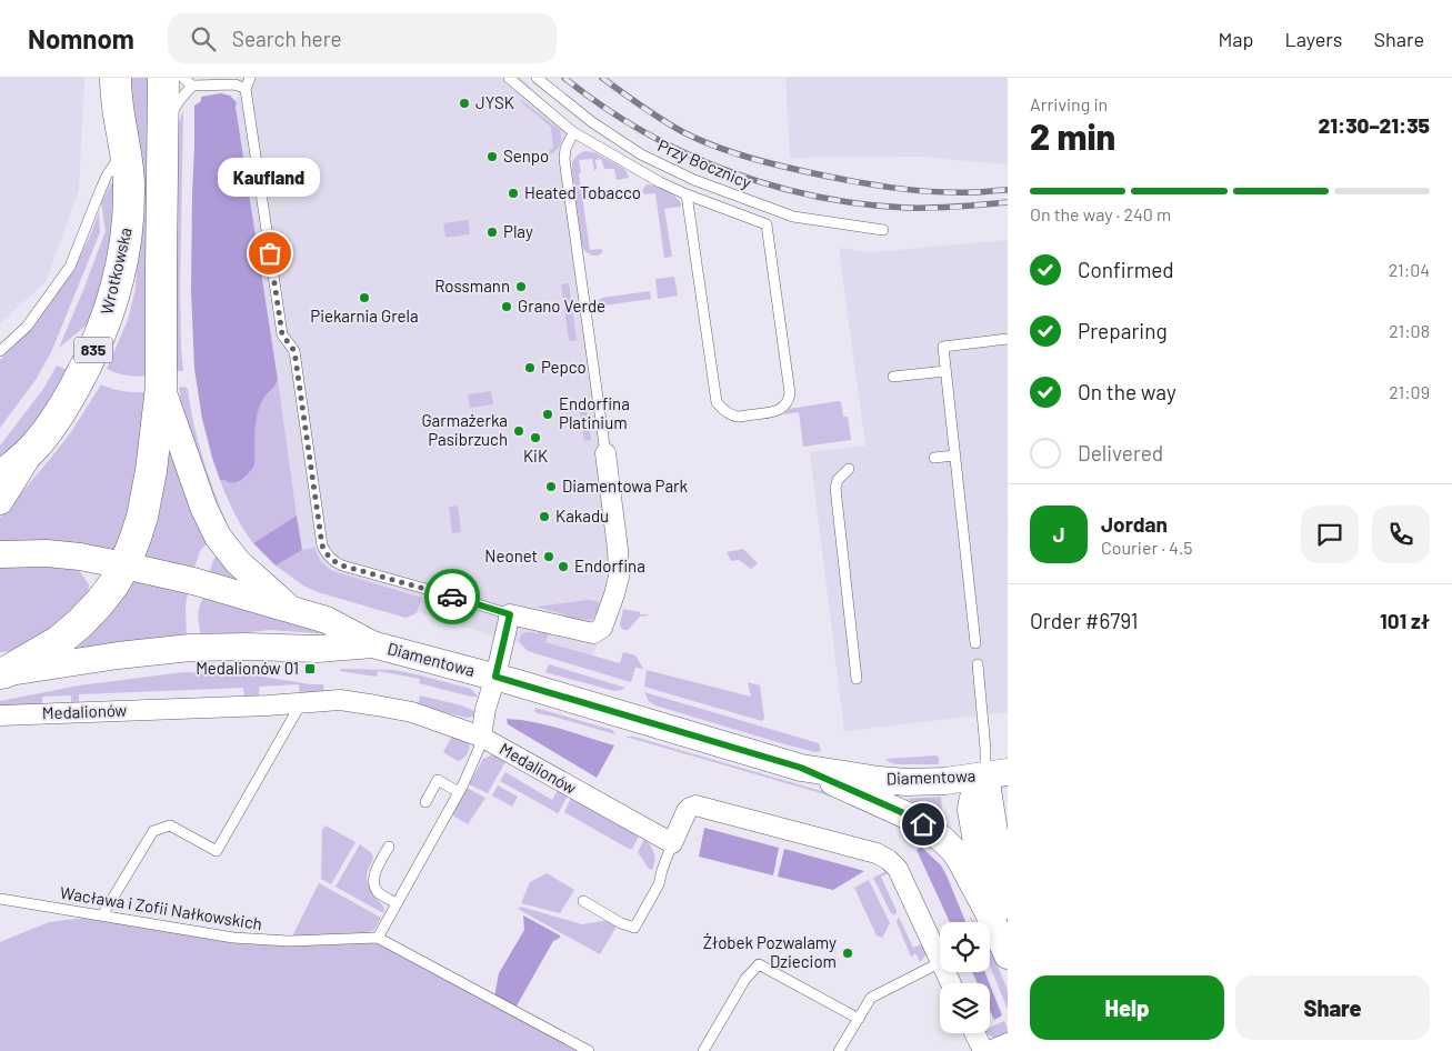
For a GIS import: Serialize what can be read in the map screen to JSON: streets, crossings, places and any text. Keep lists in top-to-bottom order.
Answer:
{
  "streets": {
    "main road": ["Wrotkowska", "835"],
    "street": ["Diamentowa", "Medalionów"],
    "lane": ["Przy Bocznicy", "Wacława i Zofii Nałkowskich"]
  },
  "crossings": [
    ["Wrotkowska", "835"],
    ["Wrotkowska", "Diamentowa"]
  ],
  "places": {
    "other": [
      "JYSK",
      "Senpo",
      "Heated Tobacco",
      "Play",
      "Kaufland",
      "Rossmann",
      "Piekarnia Grela",
      "Grano Verde",
      "Pepco",
      "Endorfina Platinium",
      "Garmażerka Pasibrzuch",
      "KiK",
      "Diamentowa Park",
      "Kakadu",
      "Neonet",
      "Endorfina",
      "Żłobek Pozwalamy Dzieciom"
    ],
    "transit": ["Medalionów 01"]
  },
  "page": {
    "header": "Nomnom",
    "search": "Search here",
    "nav": ["Map", "Layers", "Share"],
    "heading": ["2 min", "Arriving in", "21:30–21:35"],
    "panel": [
      "Jordan",
      "Courier · 4.5",
      "Order #6791",
      "101 zł"
    ],
    "bubble": "Kaufland",
    "bar": "On the way · 240 m",
    "list": [
      ["Confirmed", "21:04"],
      ["Preparing", "21:08"],
      ["On the way", "21:09"],
      "Delivered"
    ],
    "round": "J",
    "buttons": ["Help", "Share"]
  }
}
